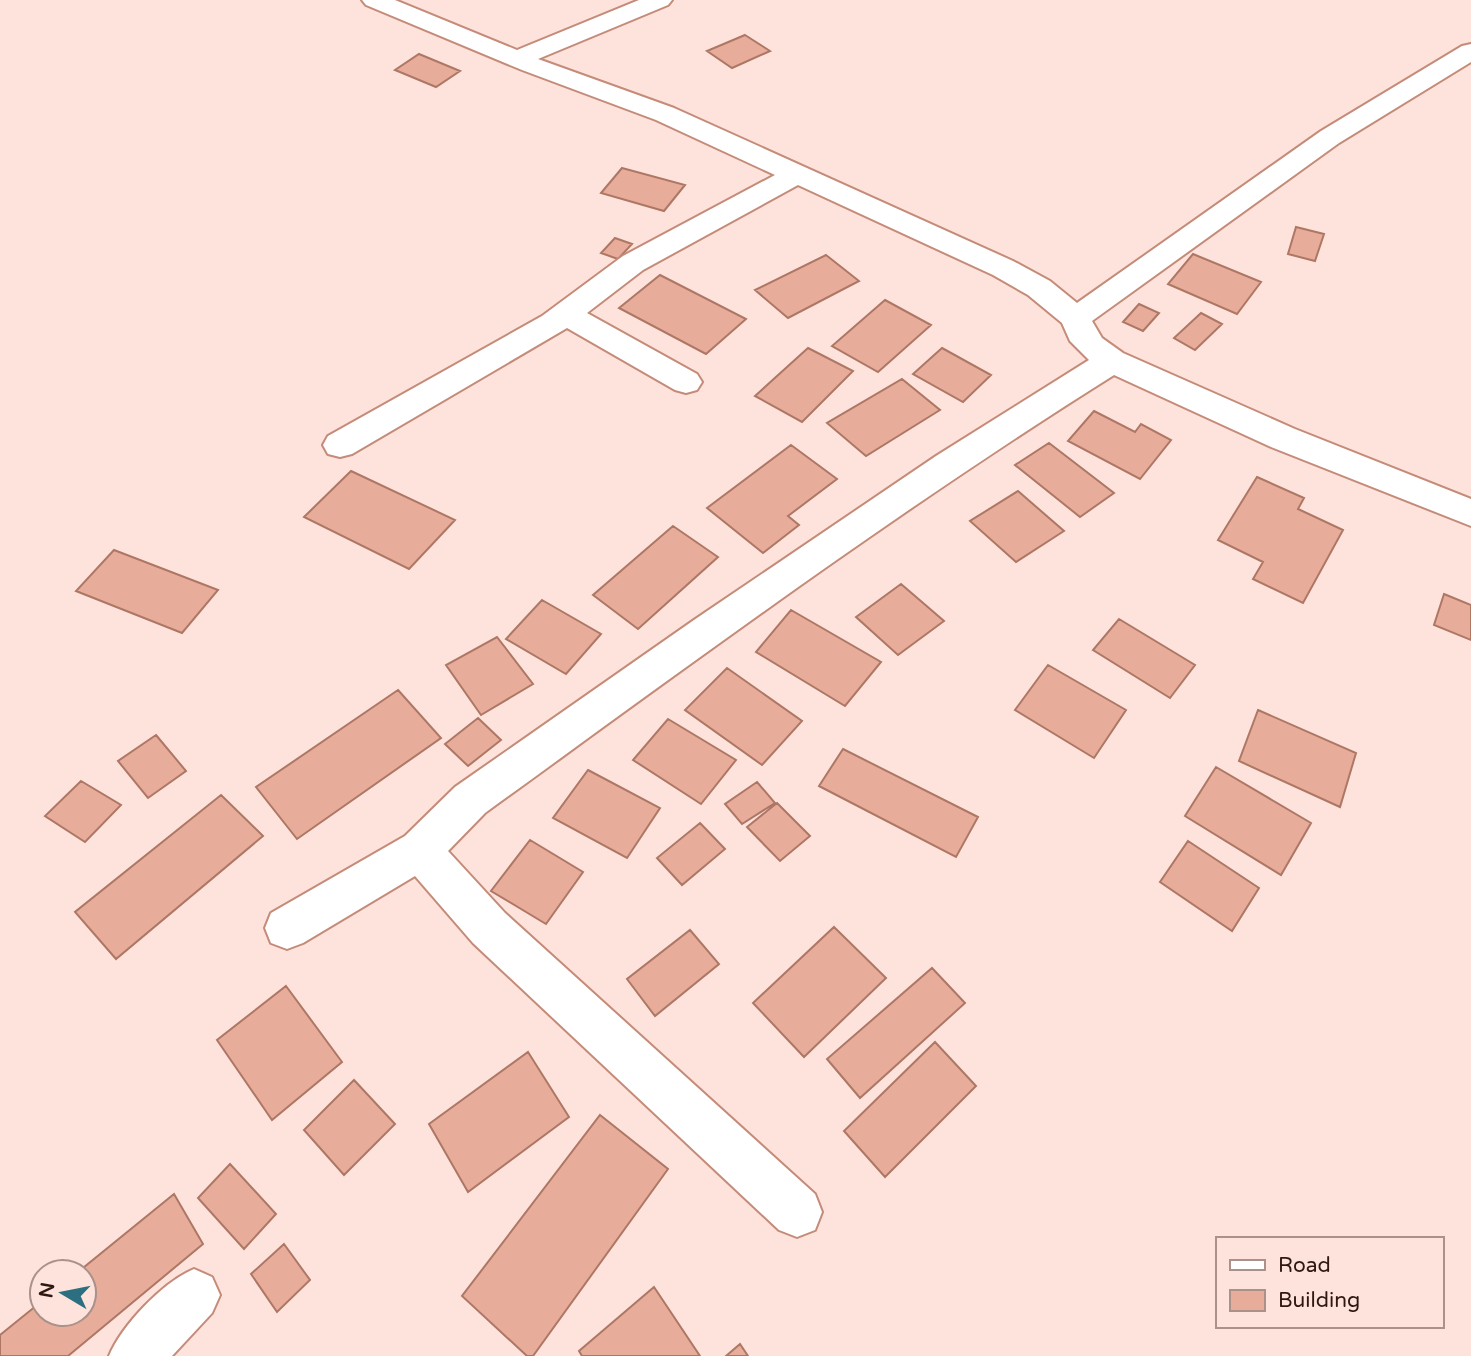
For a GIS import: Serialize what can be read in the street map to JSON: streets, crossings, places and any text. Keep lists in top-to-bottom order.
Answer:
{
  "legend": ["Road", "Building"],
  "north": "left"
}
